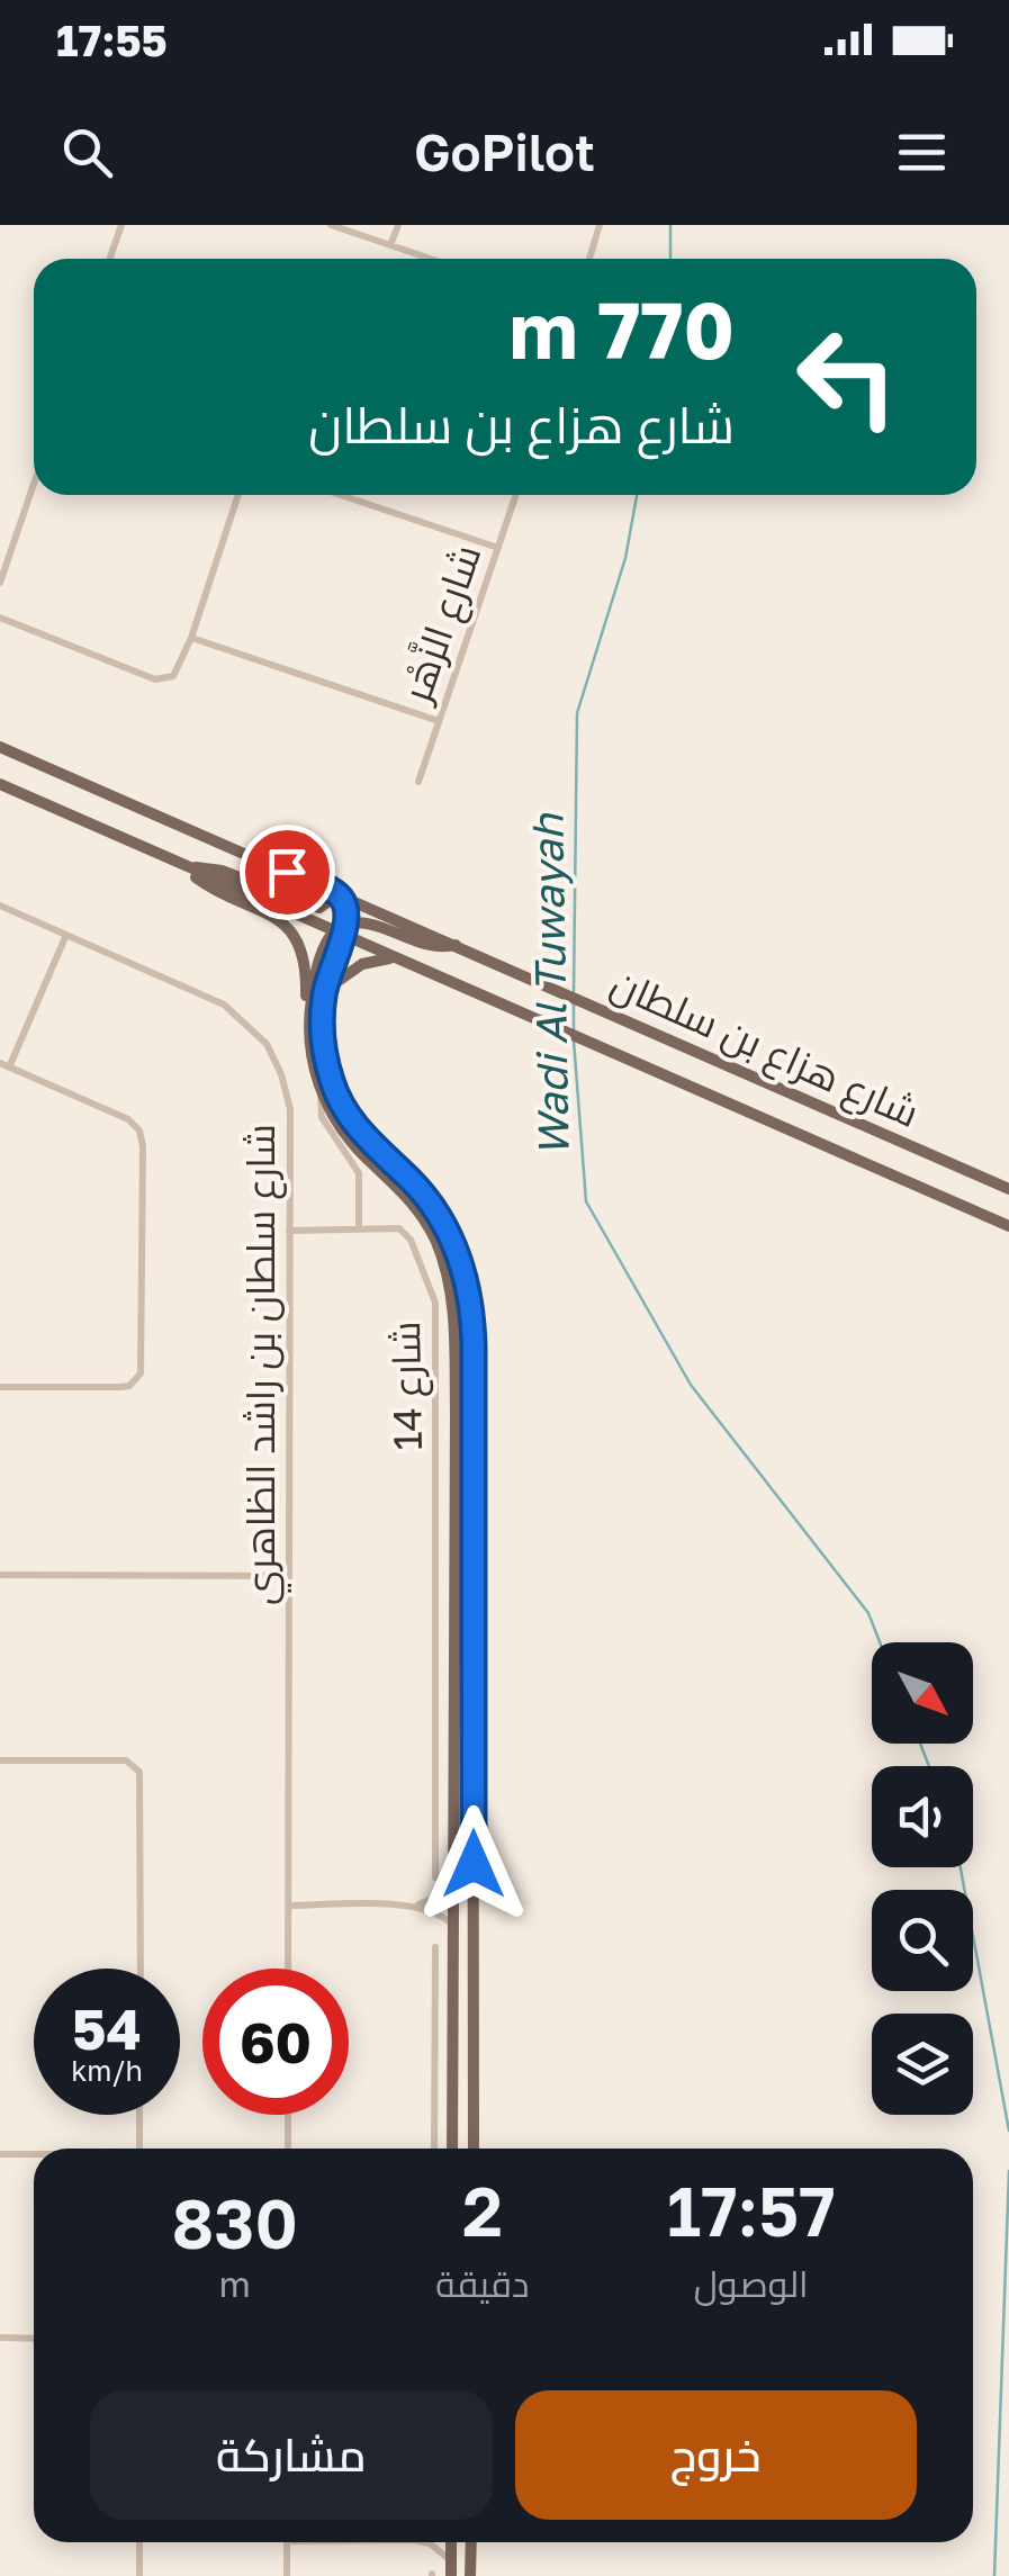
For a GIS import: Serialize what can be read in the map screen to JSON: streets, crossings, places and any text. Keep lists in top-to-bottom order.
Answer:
{
  "streets": {
    "main road": ["شارع هزاع بن سلطان"],
    "street": ["شارع الزَّهْر", "شارع سلطان بن راشد الظاهري", "شارع 14"]
  },
  "crossings": [
    ["شارع سلطان بن راشد الظاهري", "شارع 14"]
  ],
  "water": ["Wadi Al Tuwayah"],
  "north": "bottom right",
  "page": {
    "status": "17:55",
    "header": "GoPilot",
    "turn": ["770 m", "شارع هزاع بن سلطان"],
    "speed": "54 km/h",
    "limit": "60",
    "eta": [
      "17:57",
      "الوصول",
      "2",
      "دقيقة",
      "830",
      "m"
    ],
    "buttons": ["خروج", "مشاركة"]
  }
}
